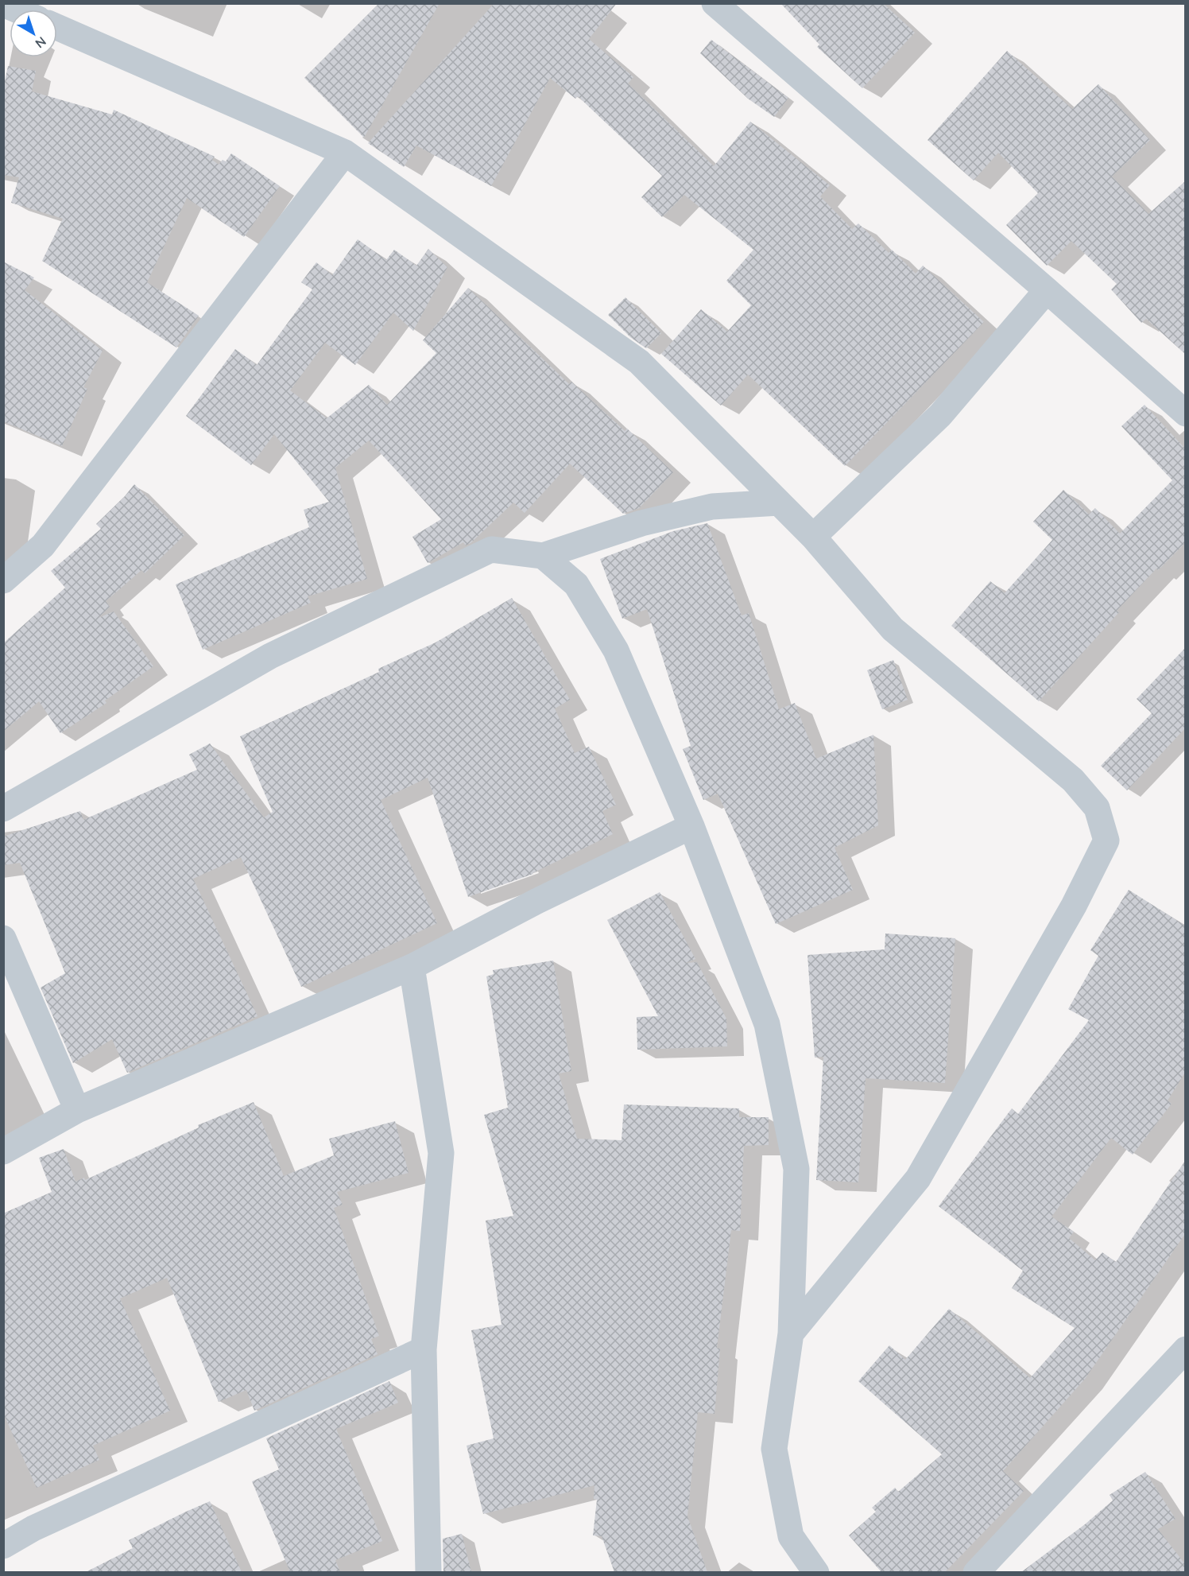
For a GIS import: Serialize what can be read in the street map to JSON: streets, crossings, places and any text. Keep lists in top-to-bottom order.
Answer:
{
  "north": "bottom right"
}
